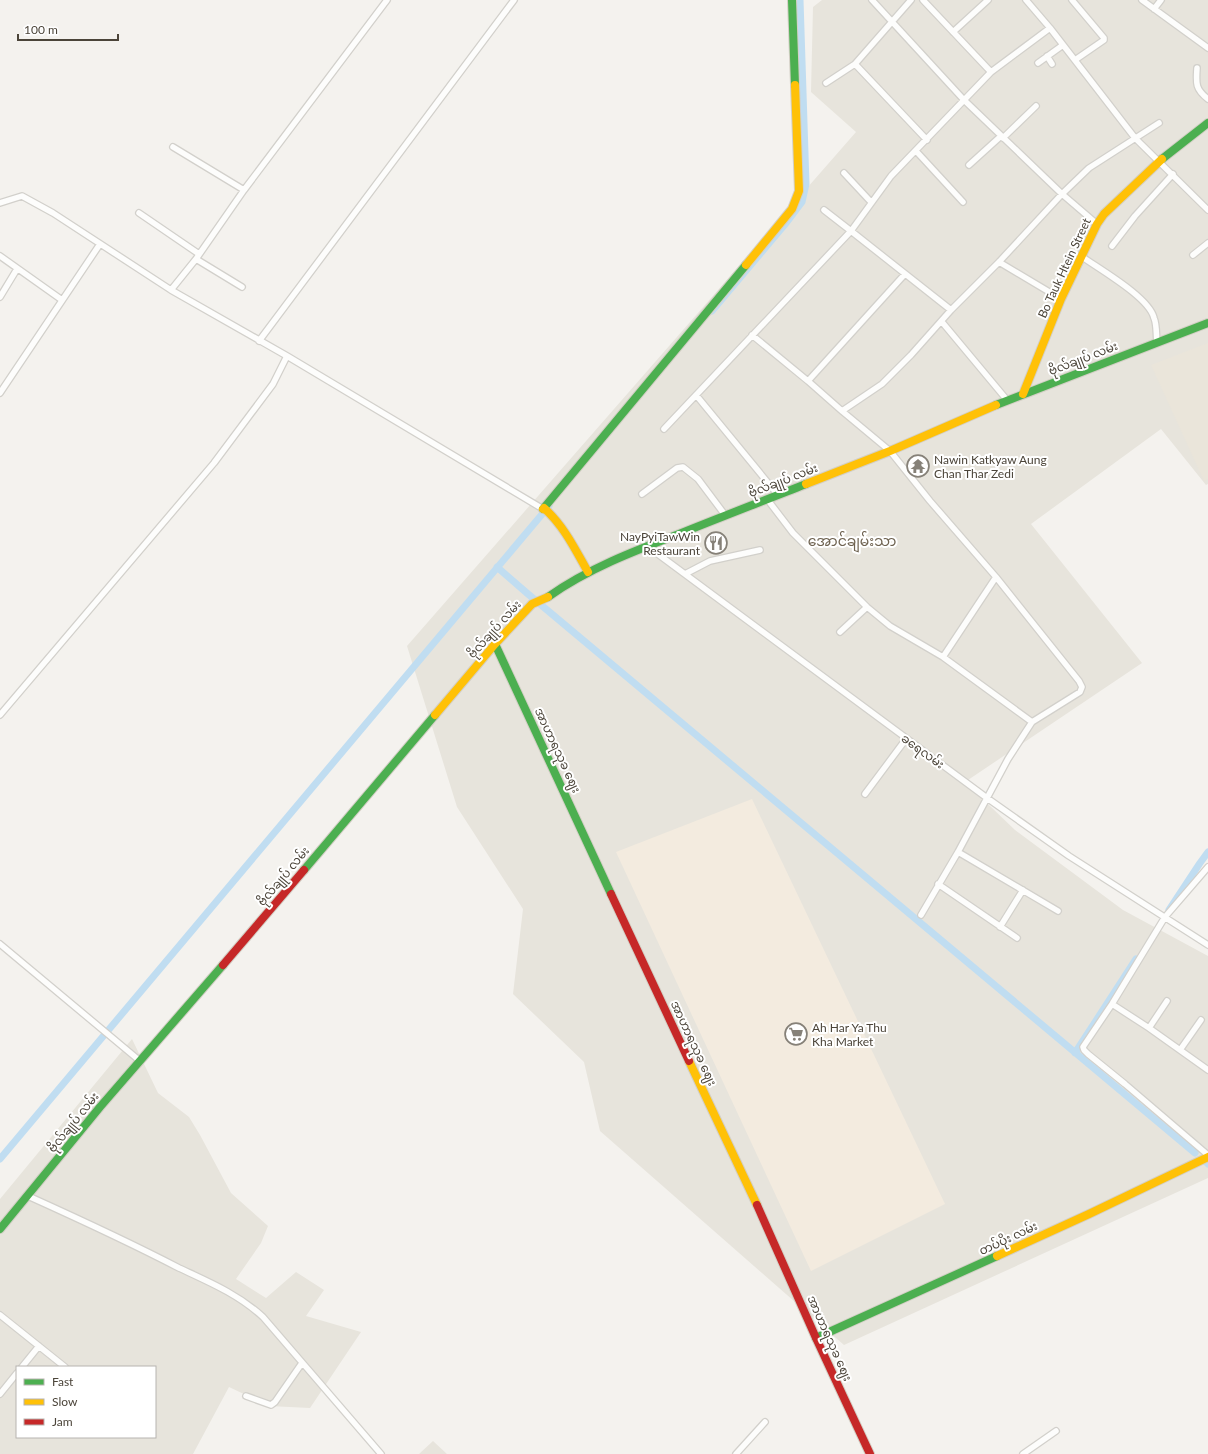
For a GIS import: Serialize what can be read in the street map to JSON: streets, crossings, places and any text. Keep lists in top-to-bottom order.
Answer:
{
  "streets": {
    "street": [
      "Bo Tauk Htein Street",
      "ဗိုလ်ချုပ် လမ်း",
      "အာဟာရသုခ ဈေး",
      "ခရေလမ်း",
      "တပ်ပိုး လမ်း"
    ]
  },
  "crossings": [
    ["Bo Tauk Htein Street", "ဗိုလ်ချုပ် လမ်း"],
    ["ဗိုလ်ချုပ် လမ်း", "အာဟာရသုခ ဈေး"],
    ["ဗိုလ်ချုပ် လမ်း", "ခရေလမ်း"],
    ["အာဟာရသုခ ဈေး", "တပ်ပိုး လမ်း"]
  ],
  "districts": ["အောင်ချမ်းသာ"],
  "places": {
    "temple": ["Nawin Katkyaw Aung Chan Thar Zedi"],
    "restaurant": ["NayPyiTawWin Restaurant"],
    "supermarket": ["Ah Har Ya Thu Kha Market"]
  },
  "legend": ["Fast", "Slow", "Jam"],
  "scale_bar": "100 m"
}
